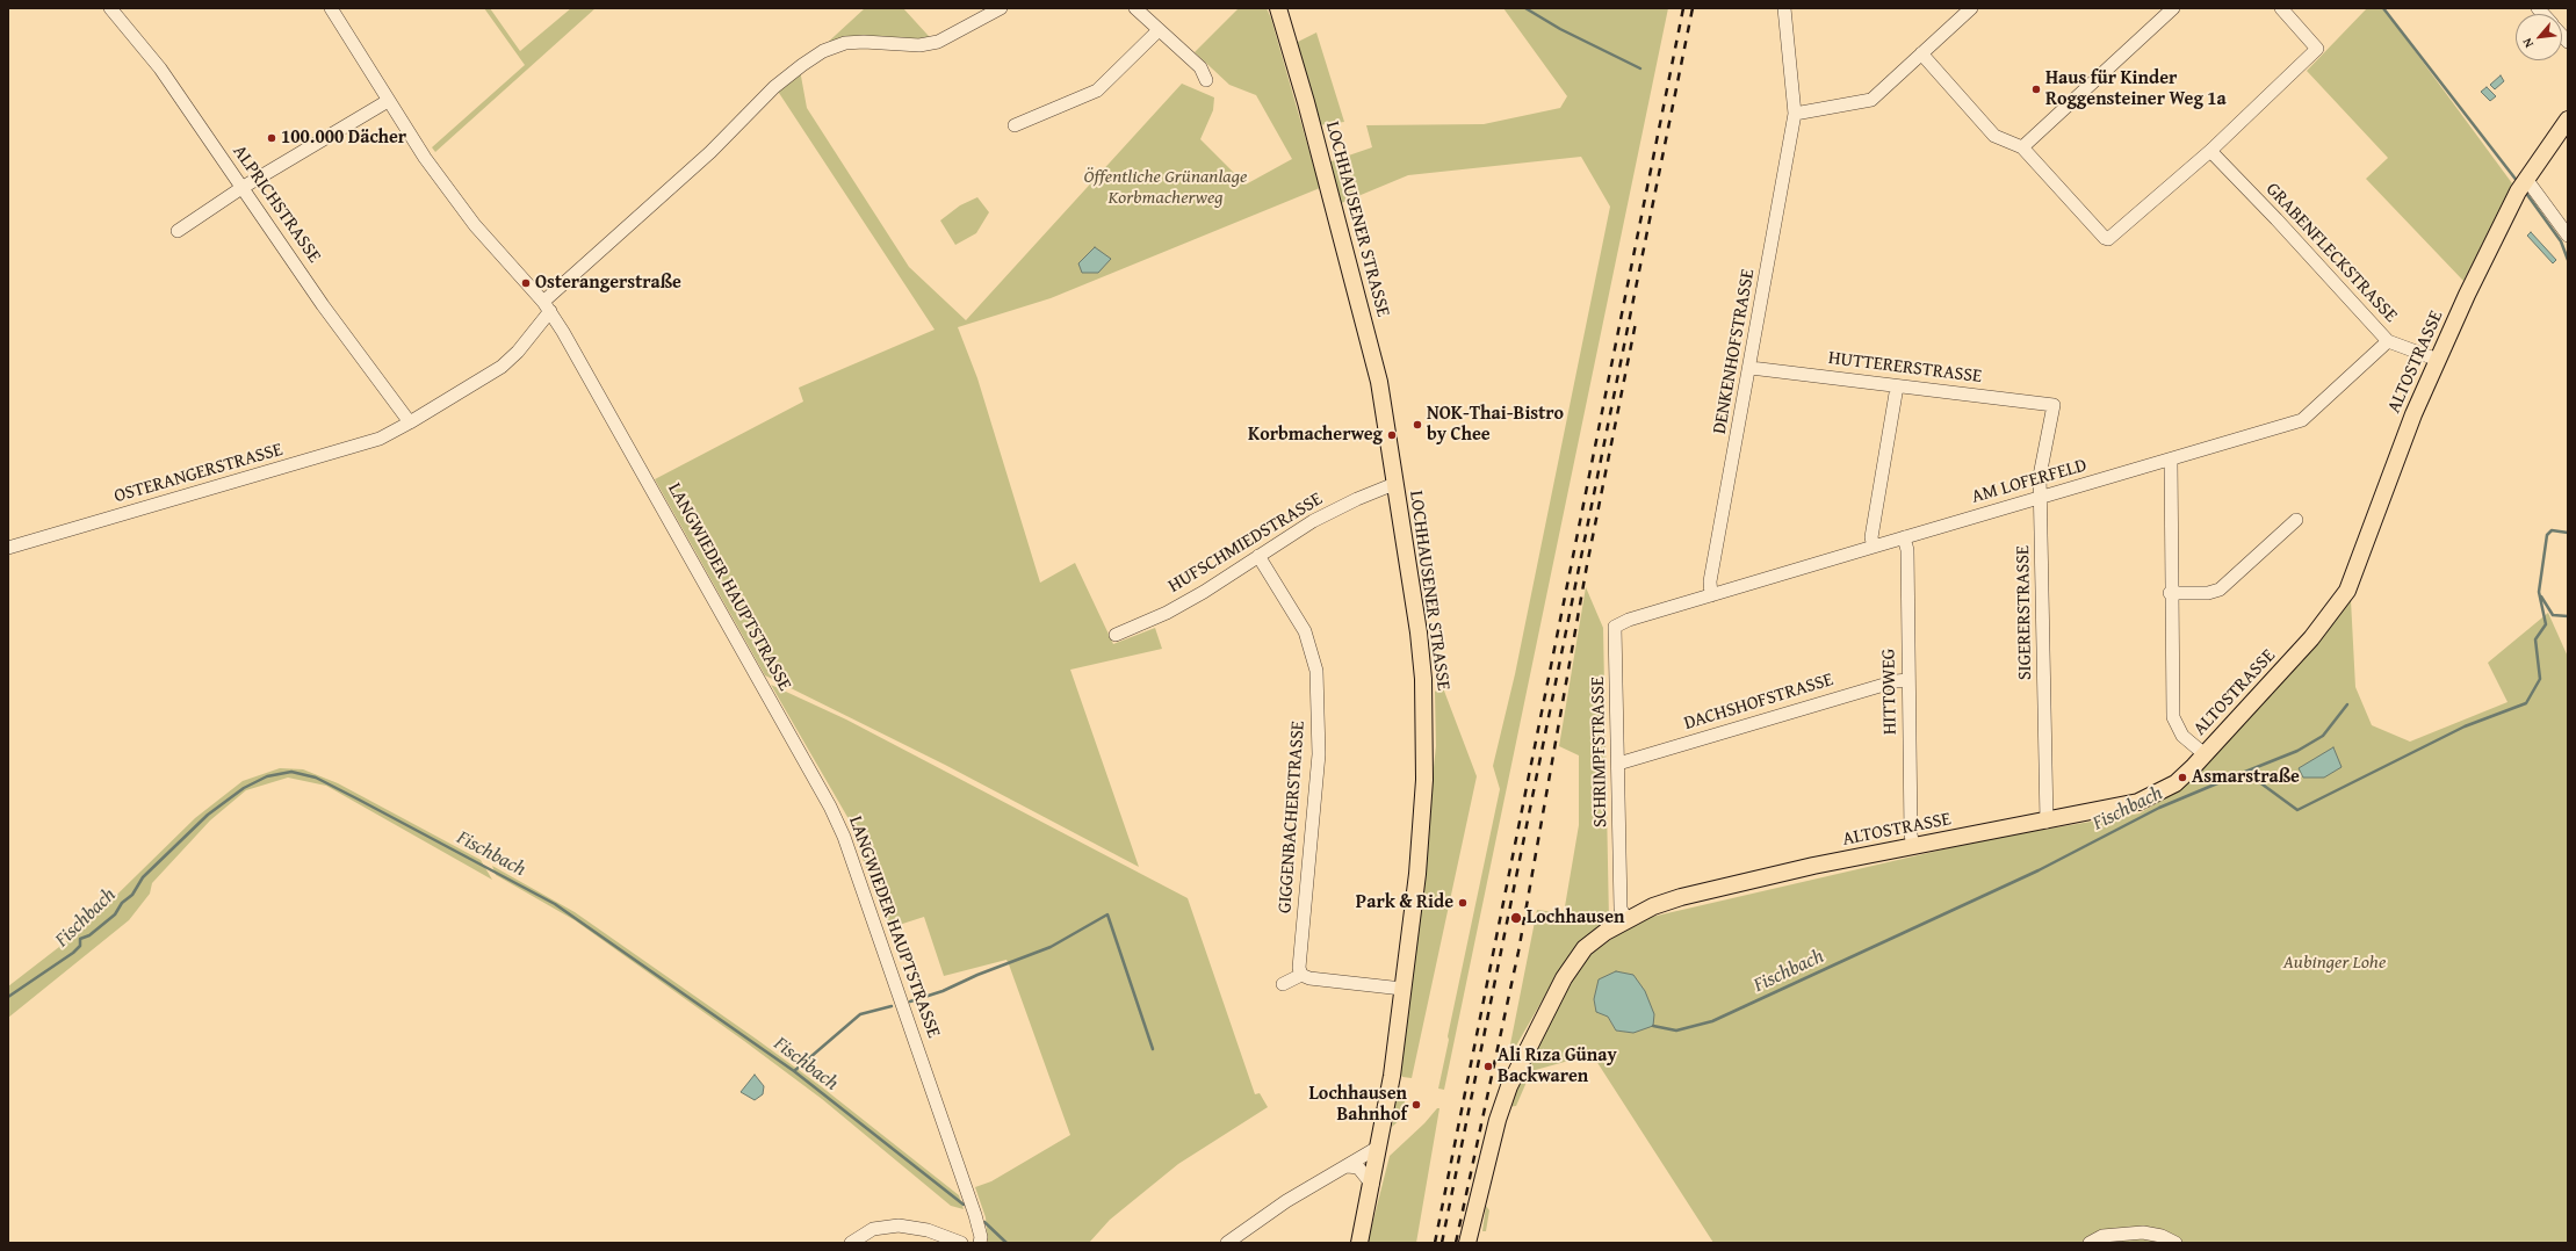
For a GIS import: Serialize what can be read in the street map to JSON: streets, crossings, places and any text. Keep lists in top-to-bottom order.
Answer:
{
  "streets": {
    "main road": ["LOCHHAUSENER STRASSE", "ALTOSTRASSE"],
    "street": [
      "ALPRICHSTRASSE",
      "GRABENFLECKSTRASSE",
      "DENKENHOFSTRASSE",
      "HUTTERERSTRASSE",
      "OSTERANGERSTRASSE",
      "AM LOFERFELD",
      "HUFSCHMIEDSTRASSE",
      "LANGWIEDER HAUPTSTRASSE",
      "SIGERERSTRASSE",
      "HITTOWEG",
      "DACHSHOFSTRASSE",
      "SCHRIMPFSTRASSE",
      "GIGGENBACHERSTRASSE"
    ]
  },
  "crossings": [
    ["ALPRICHSTRASSE", "OSTERANGERSTRASSE"],
    ["LOCHHAUSENER STRASSE", "HUFSCHMIEDSTRASSE"],
    ["GRABENFLECKSTRASSE", "ALTOSTRASSE"],
    ["GRABENFLECKSTRASSE", "AM LOFERFELD"],
    ["DENKENHOFSTRASSE", "HUTTERERSTRASSE"],
    ["DENKENHOFSTRASSE", "AM LOFERFELD"],
    ["ALTOSTRASSE", "SIGERERSTRASSE"],
    ["ALTOSTRASSE", "HITTOWEG"],
    ["ALTOSTRASSE", "SCHRIMPFSTRASSE"],
    ["HUTTERERSTRASSE", "SIGERERSTRASSE"],
    ["OSTERANGERSTRASSE", "LANGWIEDER HAUPTSTRASSE"],
    ["AM LOFERFELD", "SIGERERSTRASSE"],
    ["AM LOFERFELD", "HITTOWEG"],
    ["AM LOFERFELD", "SCHRIMPFSTRASSE"],
    ["HUFSCHMIEDSTRASSE", "GIGGENBACHERSTRASSE"],
    ["HITTOWEG", "DACHSHOFSTRASSE"],
    ["DACHSHOFSTRASSE", "SCHRIMPFSTRASSE"]
  ],
  "water": ["Fischbach"],
  "parks": ["Öffentliche Grünanlage Korbmacherweg", "Aubinger Lohe"],
  "places": [
    "Haus für Kinder Roggensteiner Weg 1a",
    "100.000 Dächer",
    "Osterangerstraße",
    "NOK-Thai-Bistro by Chee",
    "Korbmacherweg",
    "Asmarstraße",
    "Park & Ride",
    "Lochhausen",
    "Ali Rıza Günay Backwaren",
    "Lochhausen Bahnhof"
  ],
  "north": "bottom left"
}
